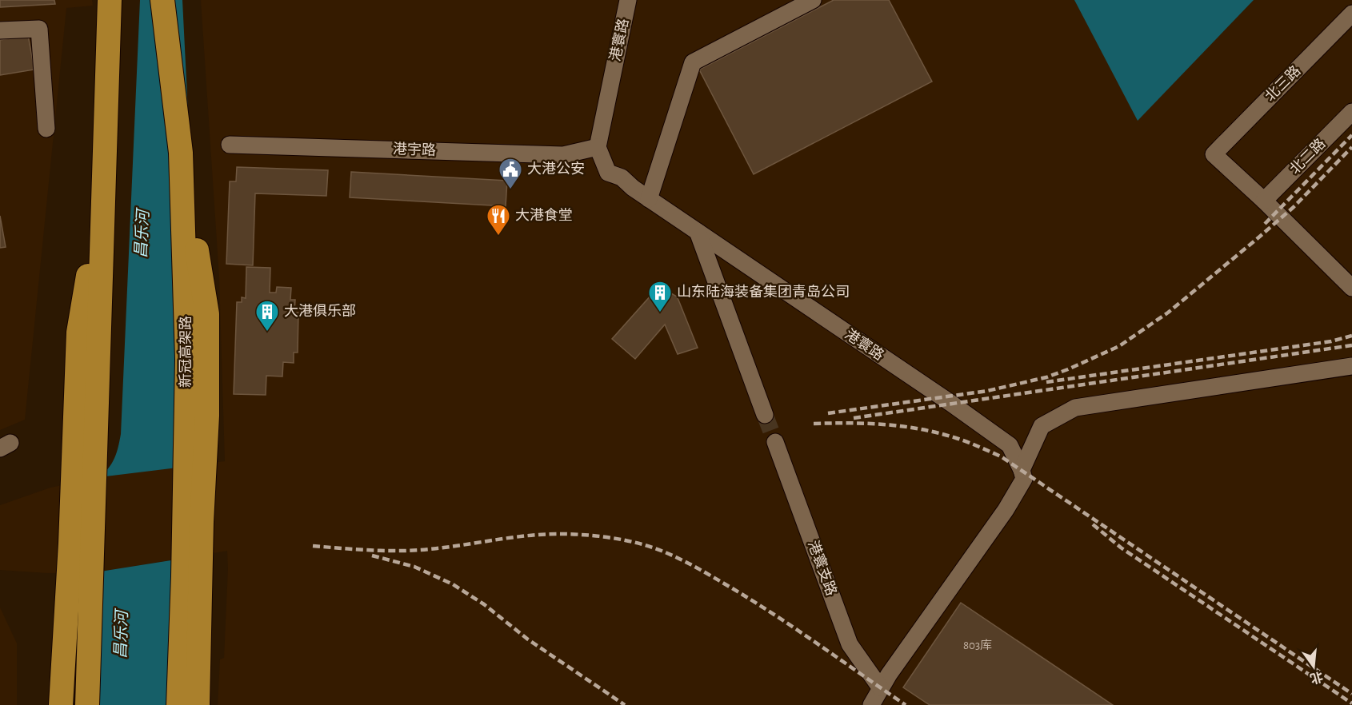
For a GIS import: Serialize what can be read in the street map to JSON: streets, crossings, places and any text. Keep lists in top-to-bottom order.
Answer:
{
  "streets": {
    "highway": ["新冠高架路"],
    "street": [
      "港寰路",
      "北三路",
      "港宇路",
      "北二路",
      "港寰支路"
    ]
  },
  "crossings": [
    ["港寰路", "港宇路"],
    ["北三路", "北二路"]
  ],
  "water": ["昌乐河"],
  "places": {
    "public building": ["大港公安"],
    "restaurant": ["大港食堂"],
    "building": ["山东陆海装备集团青岛公司", "大港俱乐部"]
  },
  "house_numbers": ["803库"],
  "north": "bottom"
}
